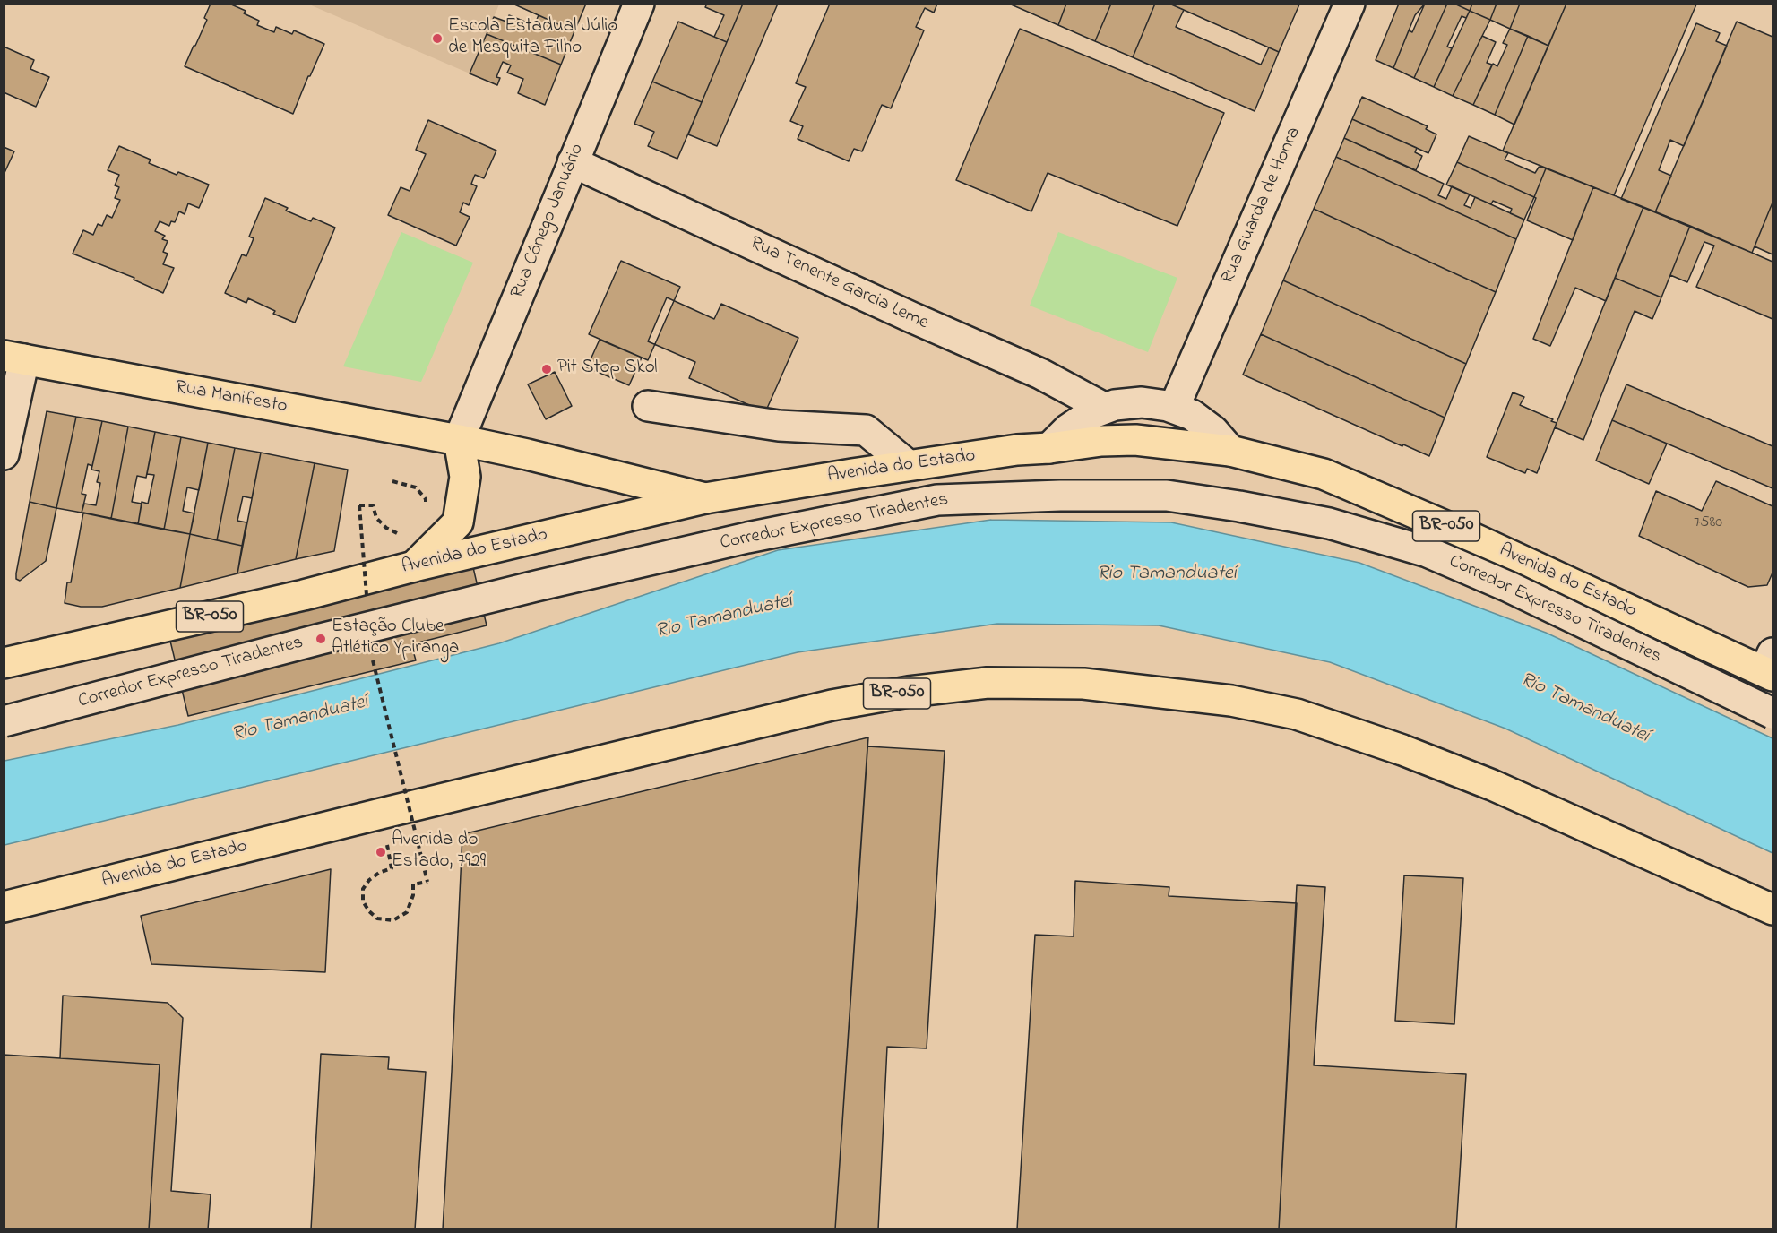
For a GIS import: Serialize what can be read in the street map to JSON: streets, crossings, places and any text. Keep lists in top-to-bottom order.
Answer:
{
  "streets": {
    "main road": ["Rua Manifesto", "Avenida do Estado", "BR-050"],
    "street": [
      "Rua Guarda de Honra",
      "Rua Cônego Januário",
      "Rua Tenente Garcia Leme",
      "Corredor Expresso Tiradentes"
    ]
  },
  "crossings": [
    ["Rua Cônego Januário", "Rua Tenente Garcia Leme"],
    ["Rua Cônego Januário", "Rua Manifesto"],
    ["Rua Manifesto", "Avenida do Estado"]
  ],
  "water": ["Rio Tamanduateí"],
  "places": [
    "Escola Estadual Júlio de Mesquita Filho",
    "Pit Stop Skol",
    "Estação Clube Atlético Ypiranga",
    "Avenida do Estado, 7929"
  ],
  "house_numbers": ["7580"]
}
